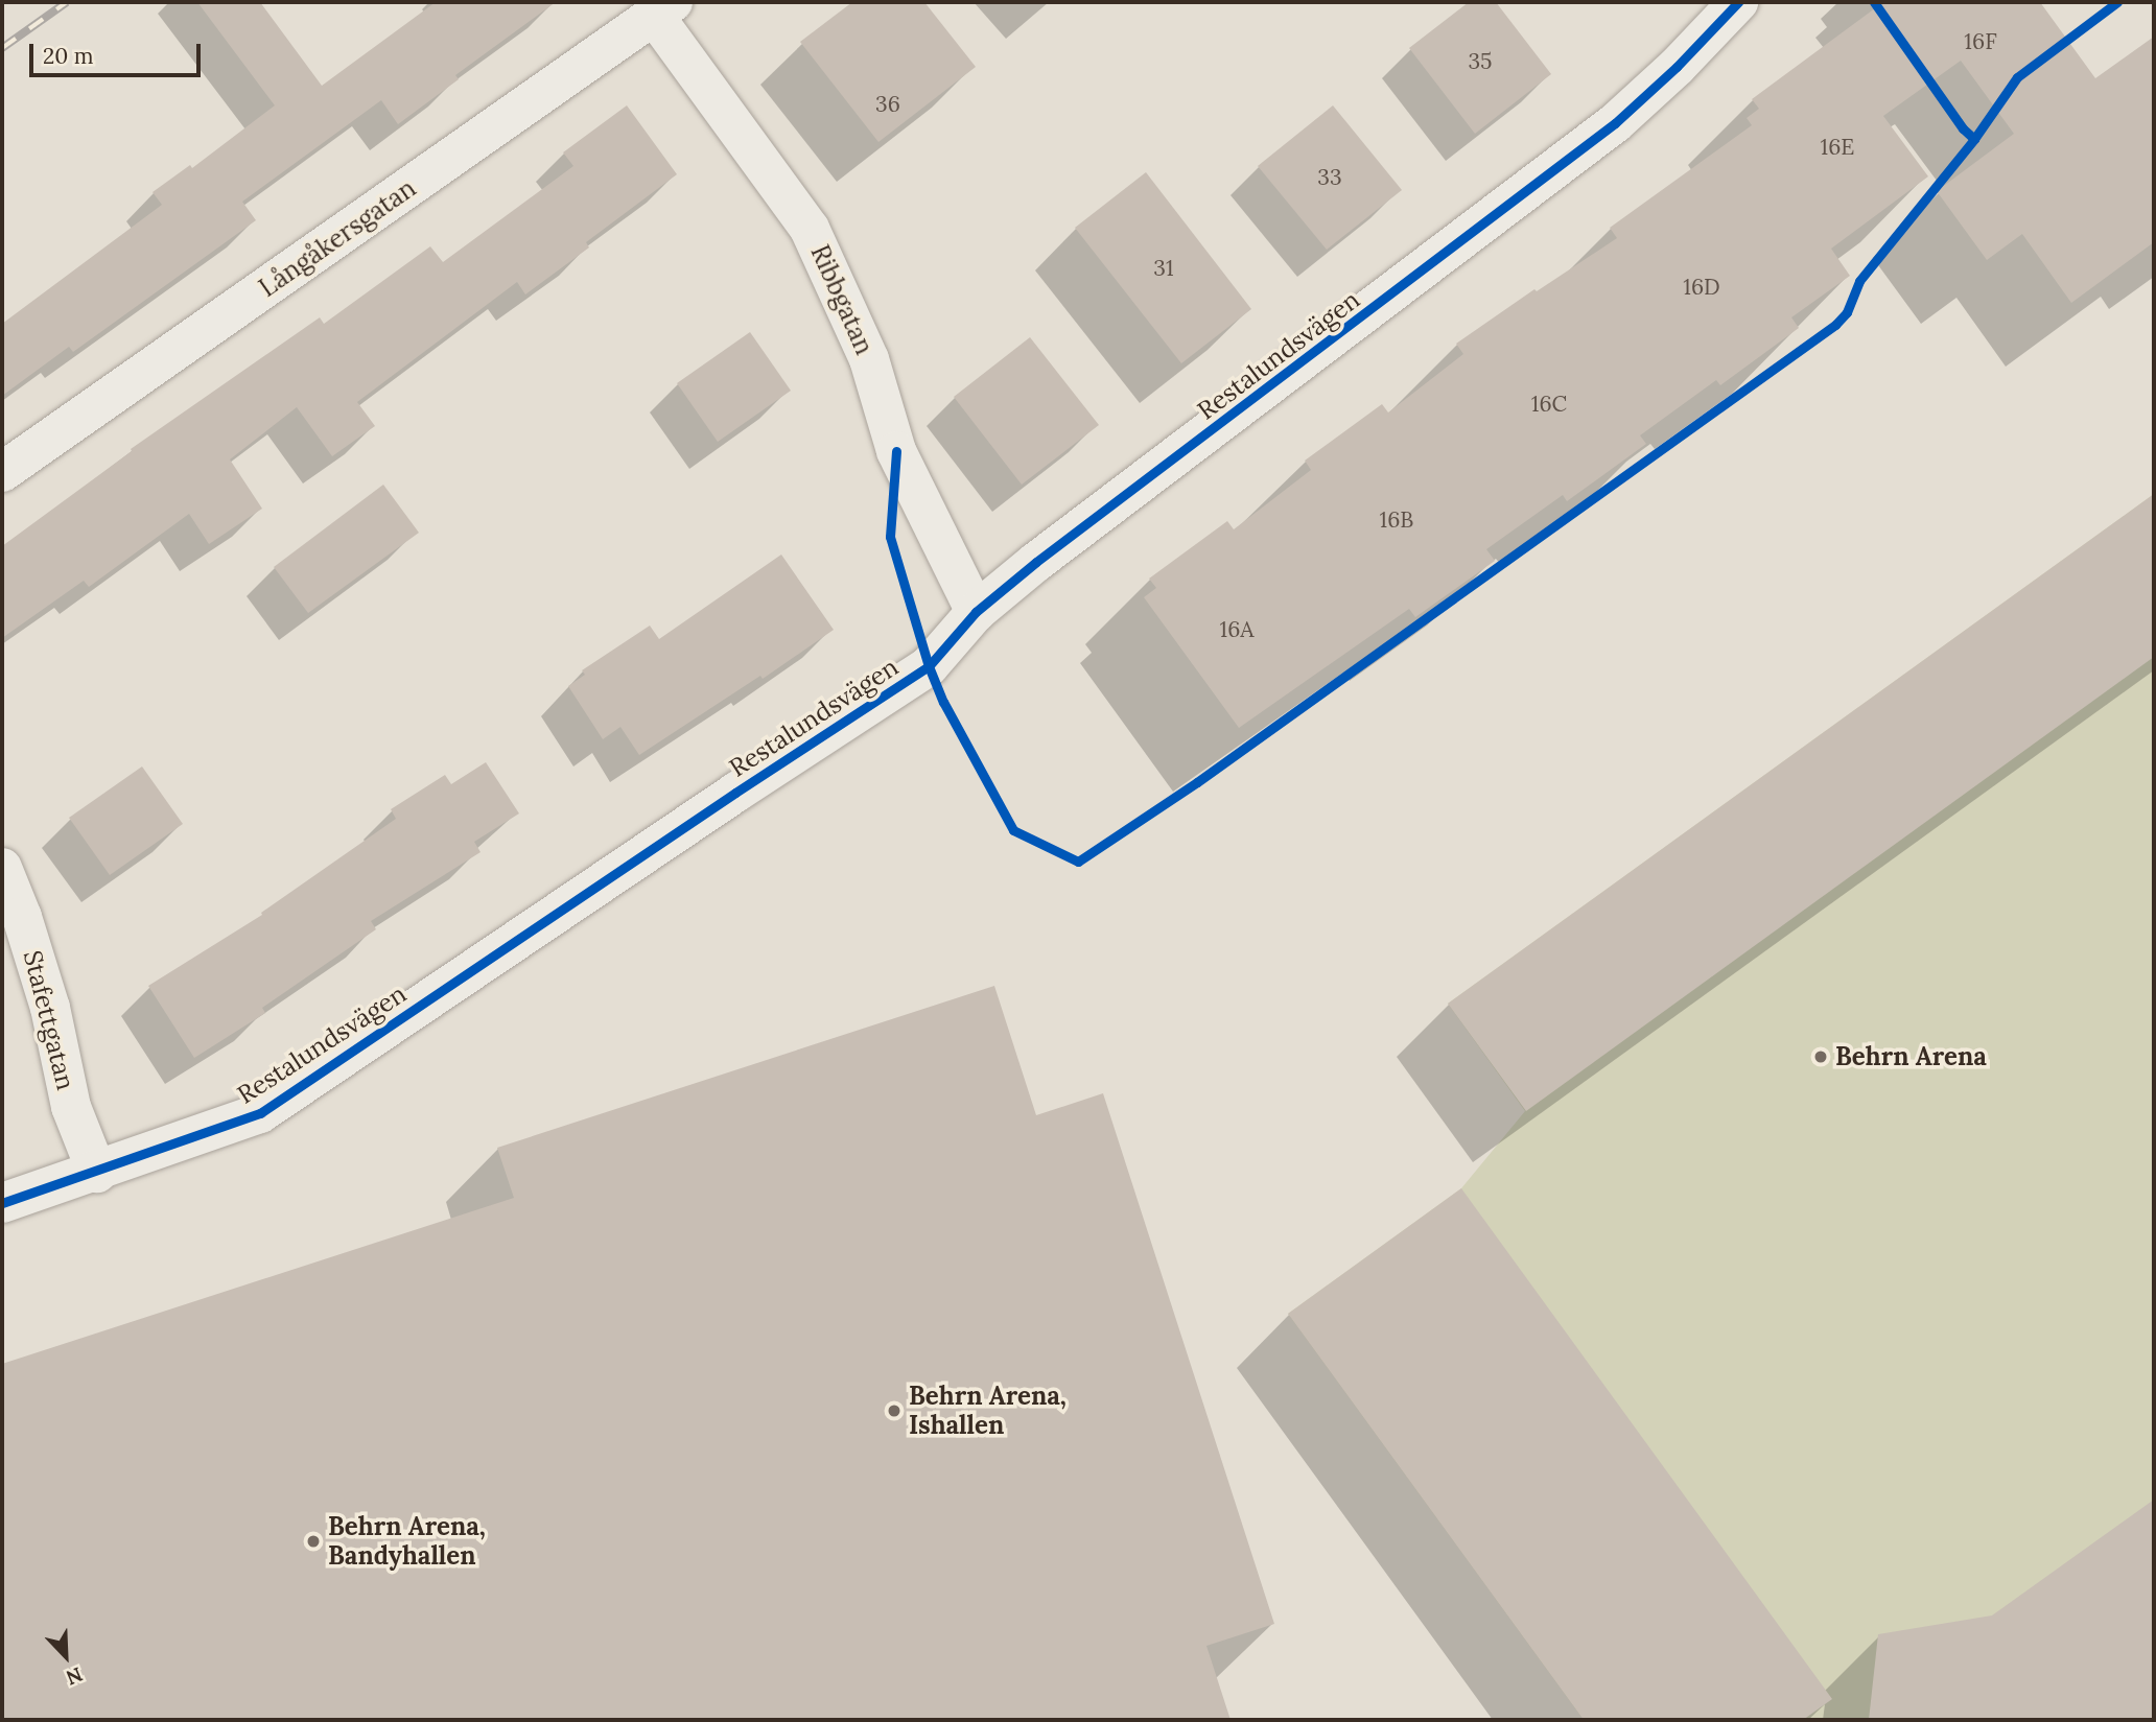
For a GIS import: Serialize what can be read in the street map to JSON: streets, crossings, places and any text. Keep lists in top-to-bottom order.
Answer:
{
  "streets": {
    "street": [
      "Långåkersgatan",
      "Ribbgatan",
      "Restalundsvägen",
      "Stafettgatan"
    ]
  },
  "crossings": [
    ["Långåkersgatan", "Ribbgatan"],
    ["Ribbgatan", "Restalundsvägen"],
    ["Restalundsvägen", "Stafettgatan"]
  ],
  "places": ["Behrn Arena", "Behrn Arena, Ishallen", "Behrn Arena, Bandyhallen"],
  "house_numbers": [
    "16F",
    "35",
    "36",
    "16E",
    "33",
    "31",
    "16D",
    "16C",
    "16B",
    "16A"
  ],
  "scale_bar": "20 m",
  "north": "bottom right"
}
